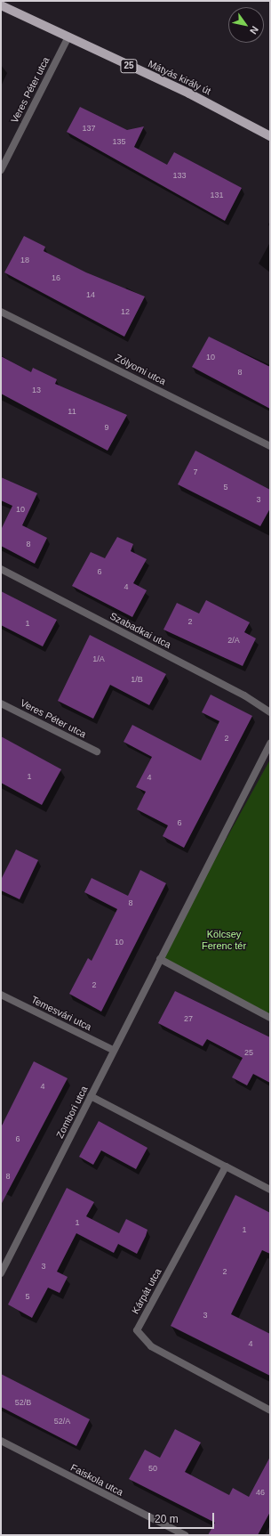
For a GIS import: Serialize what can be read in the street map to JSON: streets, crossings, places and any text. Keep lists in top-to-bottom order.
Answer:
{
  "streets": {
    "main road": ["25", "Mátyás király út"],
    "street": [
      "Veres Péter utca",
      "Zólyomi utca",
      "Szabadkai utca",
      "Temesvári utca",
      "Zombori utca",
      "Kárpát utca",
      "Faiskola utca"
    ]
  },
  "crossings": [
    ["Mátyás király út", "Veres Péter utca"],
    ["Temesvári utca", "Zombori utca"]
  ],
  "parks": ["Kölcsey Ferenc tér"],
  "house_numbers": [
    "137",
    "135",
    "133",
    "131",
    "18",
    "16",
    "14",
    "12",
    "10",
    "8",
    "13",
    "11",
    "9",
    "7",
    "5",
    "3",
    "10",
    "8",
    "6",
    "4",
    "2",
    "1",
    "2/A",
    "1/A",
    "1/B",
    "2",
    "1",
    "4",
    "6",
    "8",
    "10",
    "2",
    "27",
    "25",
    "4",
    "6",
    "8",
    "1",
    "1",
    "3",
    "2",
    "5",
    "3",
    "4",
    "52/B",
    "52/A",
    "50",
    "46"
  ],
  "scale_bar": "20 m",
  "north": "bottom right"
}
